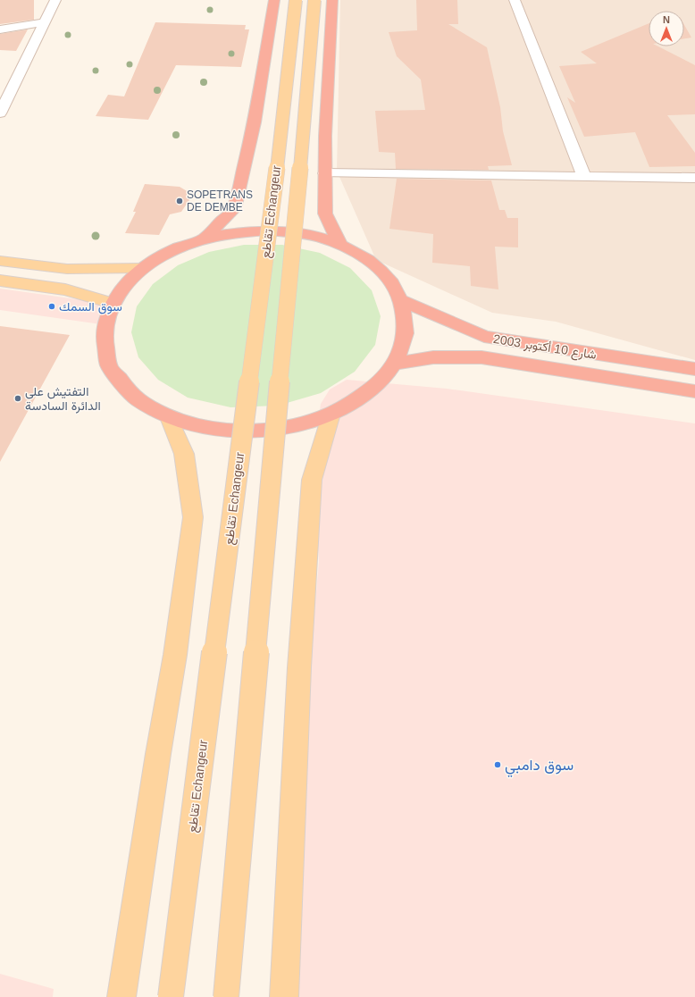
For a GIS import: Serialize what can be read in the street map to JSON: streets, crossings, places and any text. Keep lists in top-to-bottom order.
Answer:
{
  "streets": {
    "highway": ["شارع 10 أكتوبر 2003"],
    "main road": ["تقاطع Echangeur"]
  },
  "places": [
    "SOPETRANS DE DEMBE",
    "سوق السمك",
    "التفتيش على الدائرة السادسة",
    "سوق دامبي"
  ],
  "north": "top"
}
